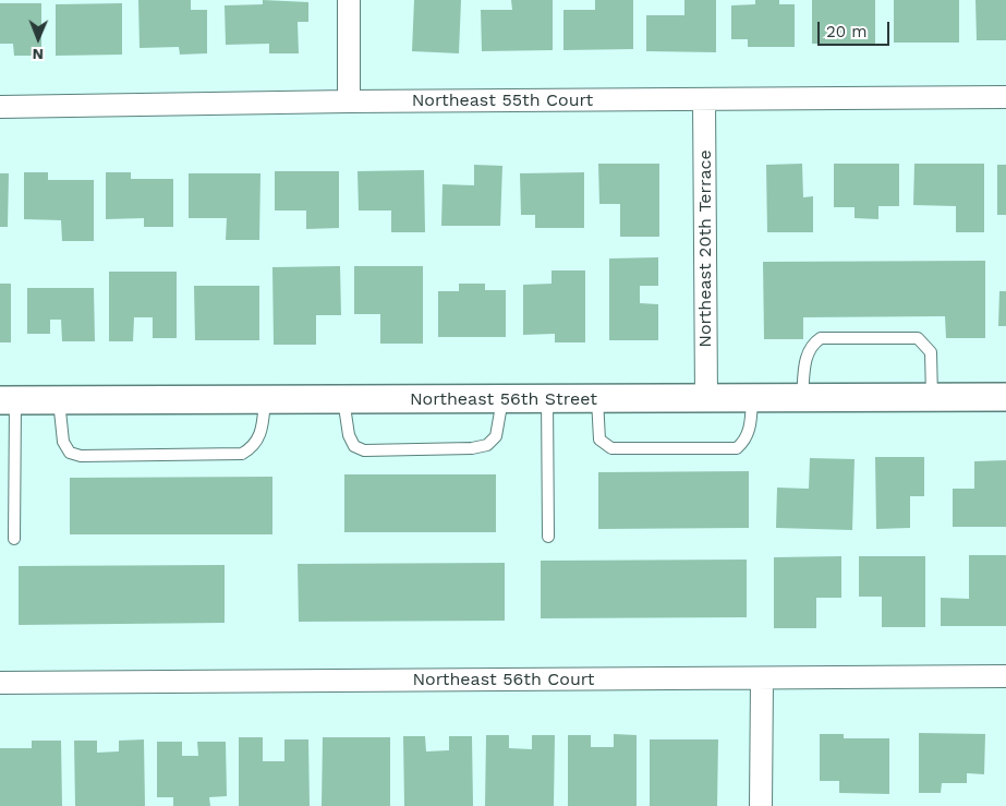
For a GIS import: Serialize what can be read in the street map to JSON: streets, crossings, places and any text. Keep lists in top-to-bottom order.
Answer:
{
  "streets": {
    "street": [
      "Northeast 55th Court",
      "Northeast 20th Terrace",
      "Northeast 56th Street",
      "Northeast 56th Court"
    ]
  },
  "crossings": [
    ["Northeast 55th Court", "Northeast 20th Terrace"],
    ["Northeast 20th Terrace", "Northeast 56th Street"]
  ],
  "scale_bar": "20 m",
  "north": "bottom"
}
